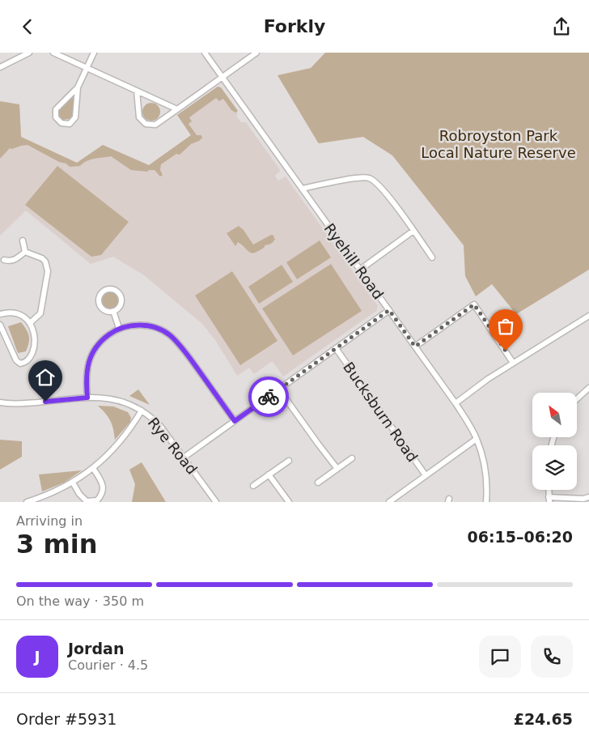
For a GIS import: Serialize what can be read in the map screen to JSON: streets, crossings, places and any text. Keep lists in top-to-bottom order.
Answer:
{
  "streets": {
    "street": ["Ryehill Road", "Bucksburn Road", "Rye Road"]
  },
  "parks": ["Robroyston Park Local Nature Reserve"],
  "north": "top left",
  "page": {
    "header": "Forkly",
    "heading": ["3 min", "Arriving in", "06:15–06:20"],
    "panel": [
      "Jordan",
      "Courier · 4.5",
      "Order #5931",
      "£24.65"
    ],
    "bar": "On the way · 350 m",
    "round": "J"
  }
}
